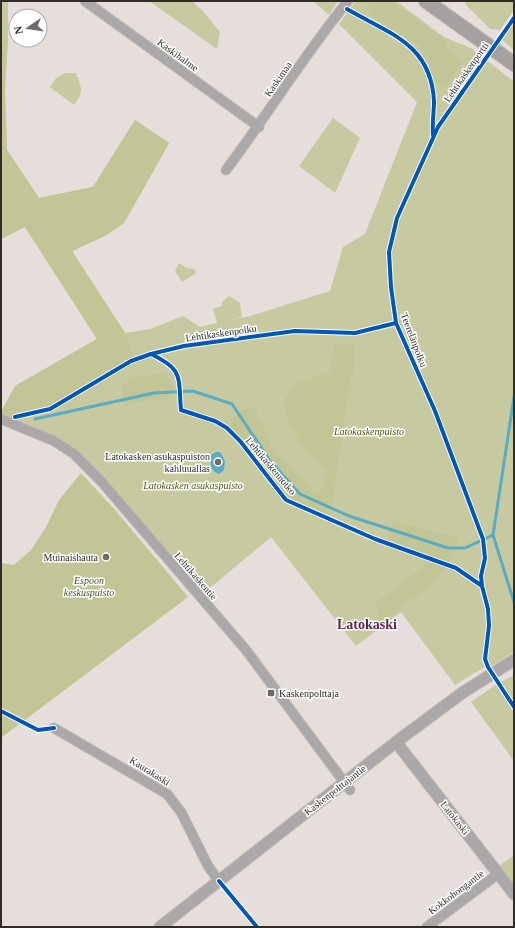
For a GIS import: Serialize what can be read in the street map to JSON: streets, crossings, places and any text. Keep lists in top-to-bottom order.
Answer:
{
  "streets": {
    "street": [
      "Kaskihalme",
      "Kaskimaa",
      "Lehtikaskentie",
      "Kaurakaski",
      "Kaskenpolttajantie",
      "Latokaski",
      "Kokkohongantie"
    ],
    "cycle path": ["Lehtikaskenportti", "Lehtikaskenpolku", "Lehtikaskennotko"]
  },
  "crossings": [
    ["Kaskihalme", "Kaskimaa"],
    ["Lehtikaskentie", "Kaskenpolttajantie"],
    ["Kaurakaski", "Kaskenpolttajantie"],
    ["Kaskenpolttajantie", "Latokaski"],
    ["Latokaski", "Kokkohongantie"]
  ],
  "districts": ["Latokaski"],
  "parks": ["Latokaskenpuisto", "Latokasken asukaspuisto", "Espoon keskuspuisto"],
  "places": {
    "other": ["Latokasken asukaspuiston kahluuallas", "Muinaishauta"],
    "transit": ["Kaskenpolttaja"]
  },
  "north": "left"
}
